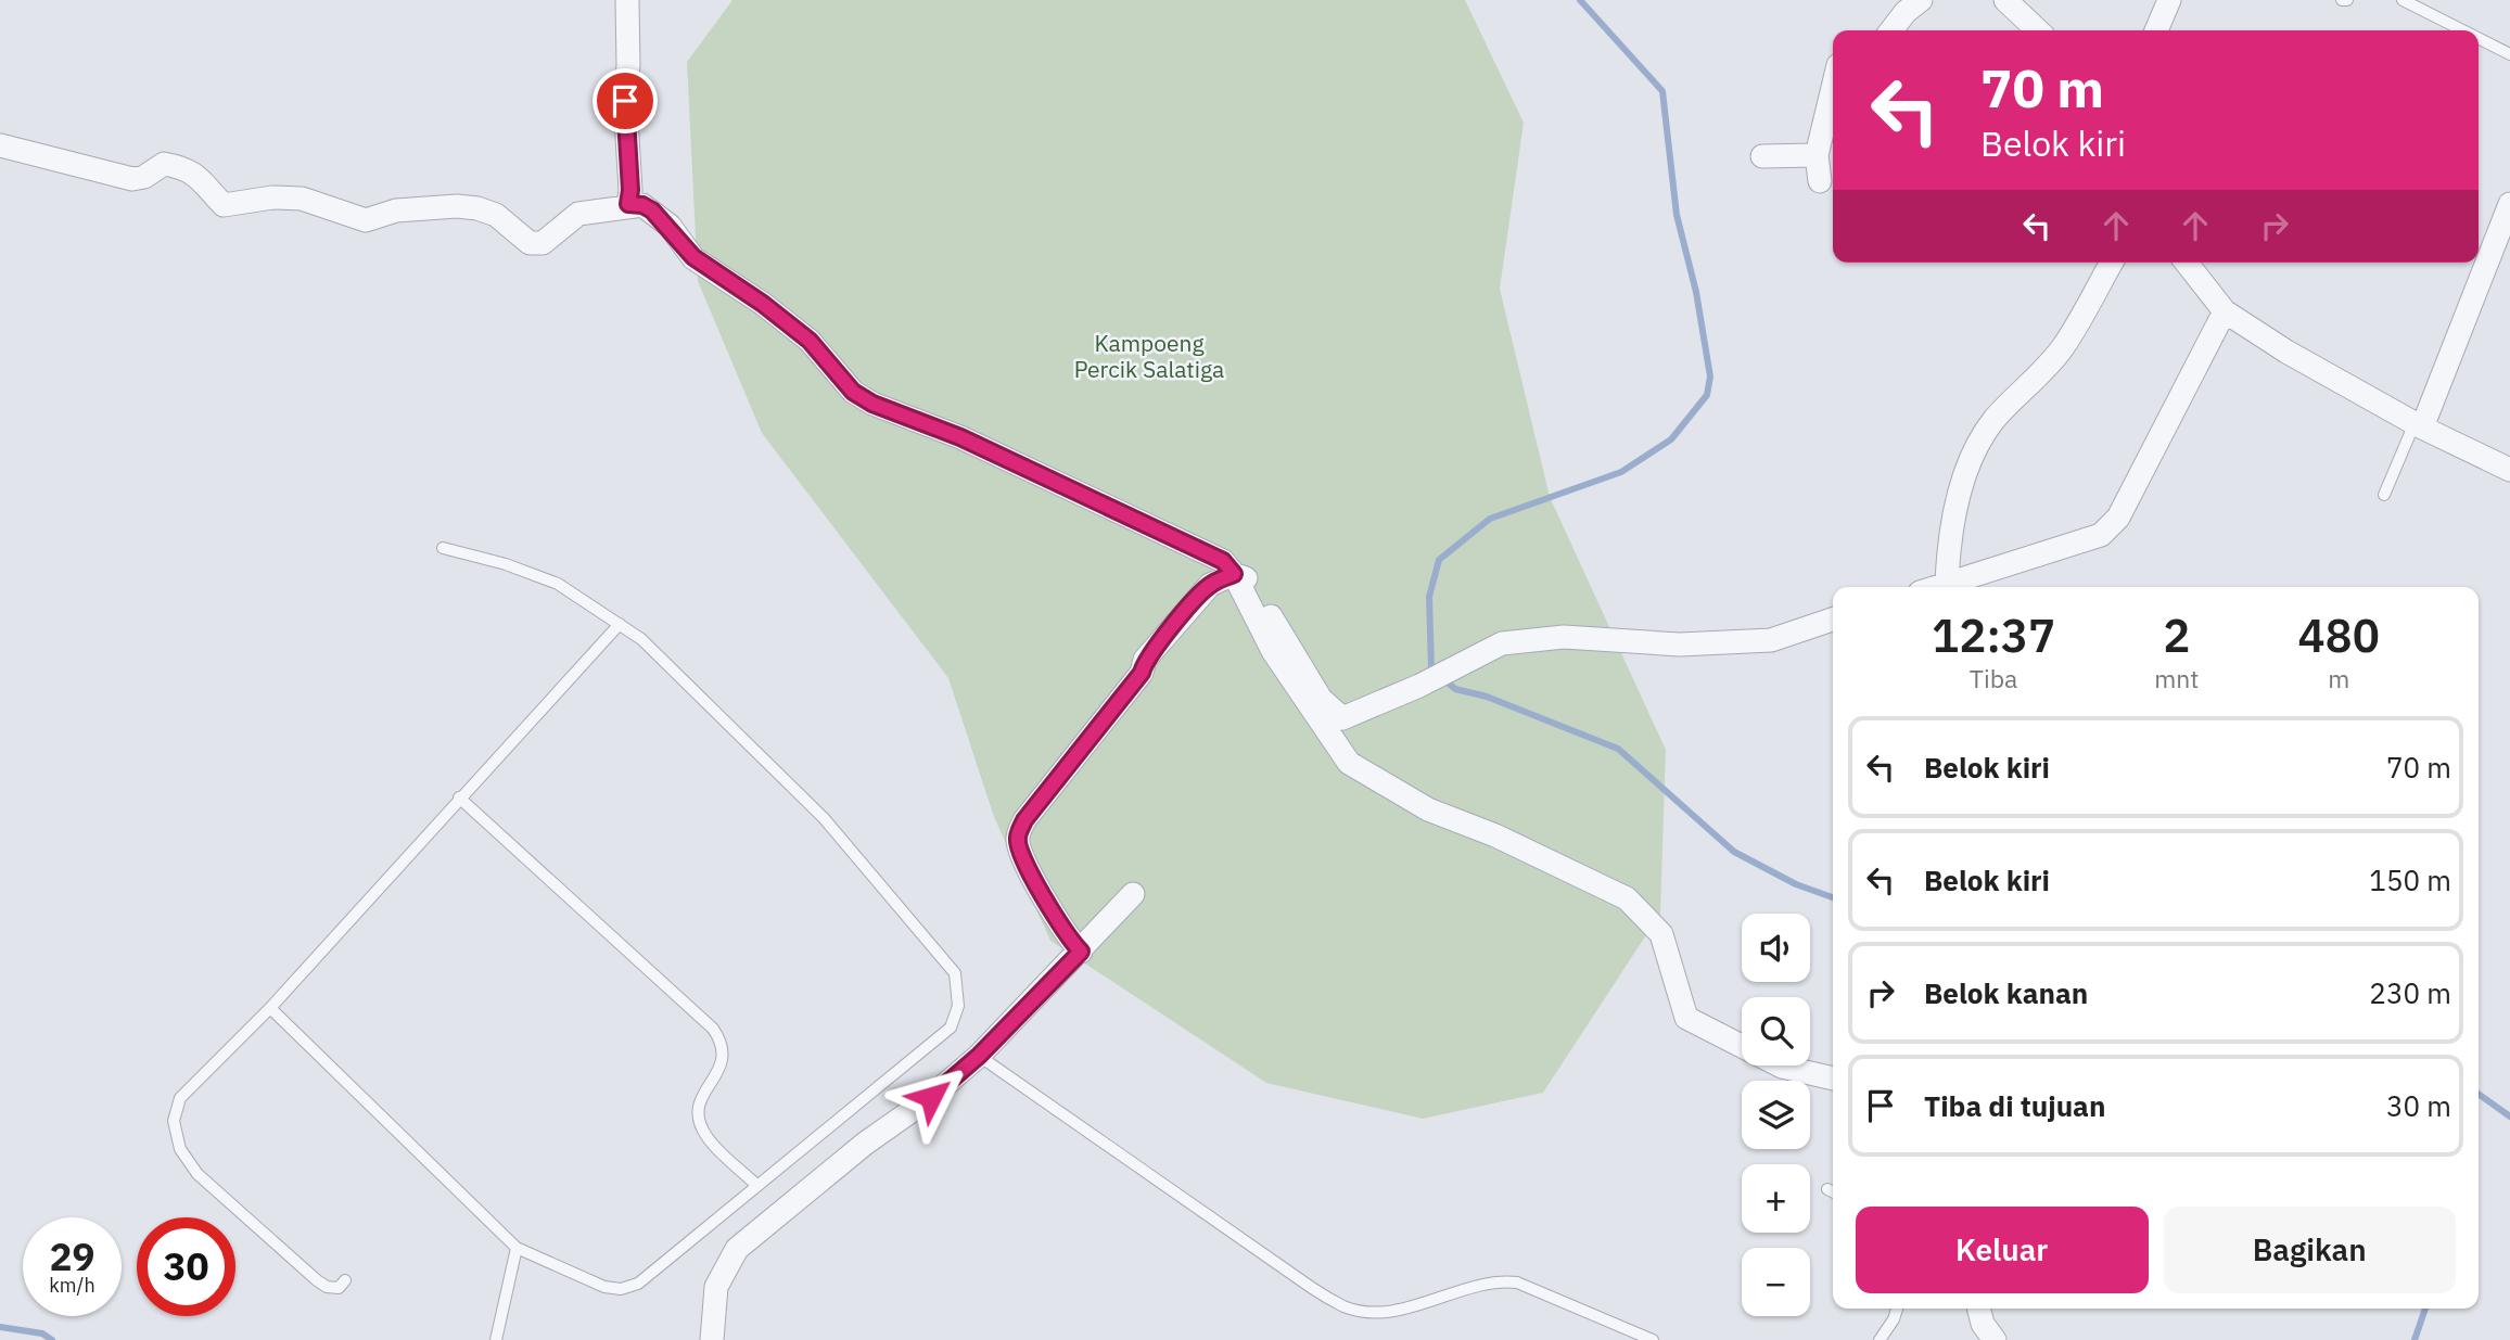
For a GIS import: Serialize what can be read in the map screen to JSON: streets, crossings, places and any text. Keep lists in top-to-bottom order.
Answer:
{
  "parks": ["Kampoeng Percik Salatiga"],
  "page": {
    "turn": ["70 m", "Belok kiri"],
    "eta": [
      "12:37",
      "Tiba",
      "2",
      "mnt",
      "480",
      "m"
    ],
    "list": [
      {
        "name": "Belok kiri",
        "value": "70 m"
      },
      {
        "name": "Belok kiri",
        "value": "150 m"
      },
      {
        "name": "Belok kanan",
        "value": "230 m"
      },
      {
        "name": "Tiba di tujuan",
        "value": "30 m"
      }
    ],
    "map_buttons": ["+", "−"],
    "buttons": ["Keluar", "Bagikan"],
    "speed": "29 km/h",
    "limit": "30"
  }
}
